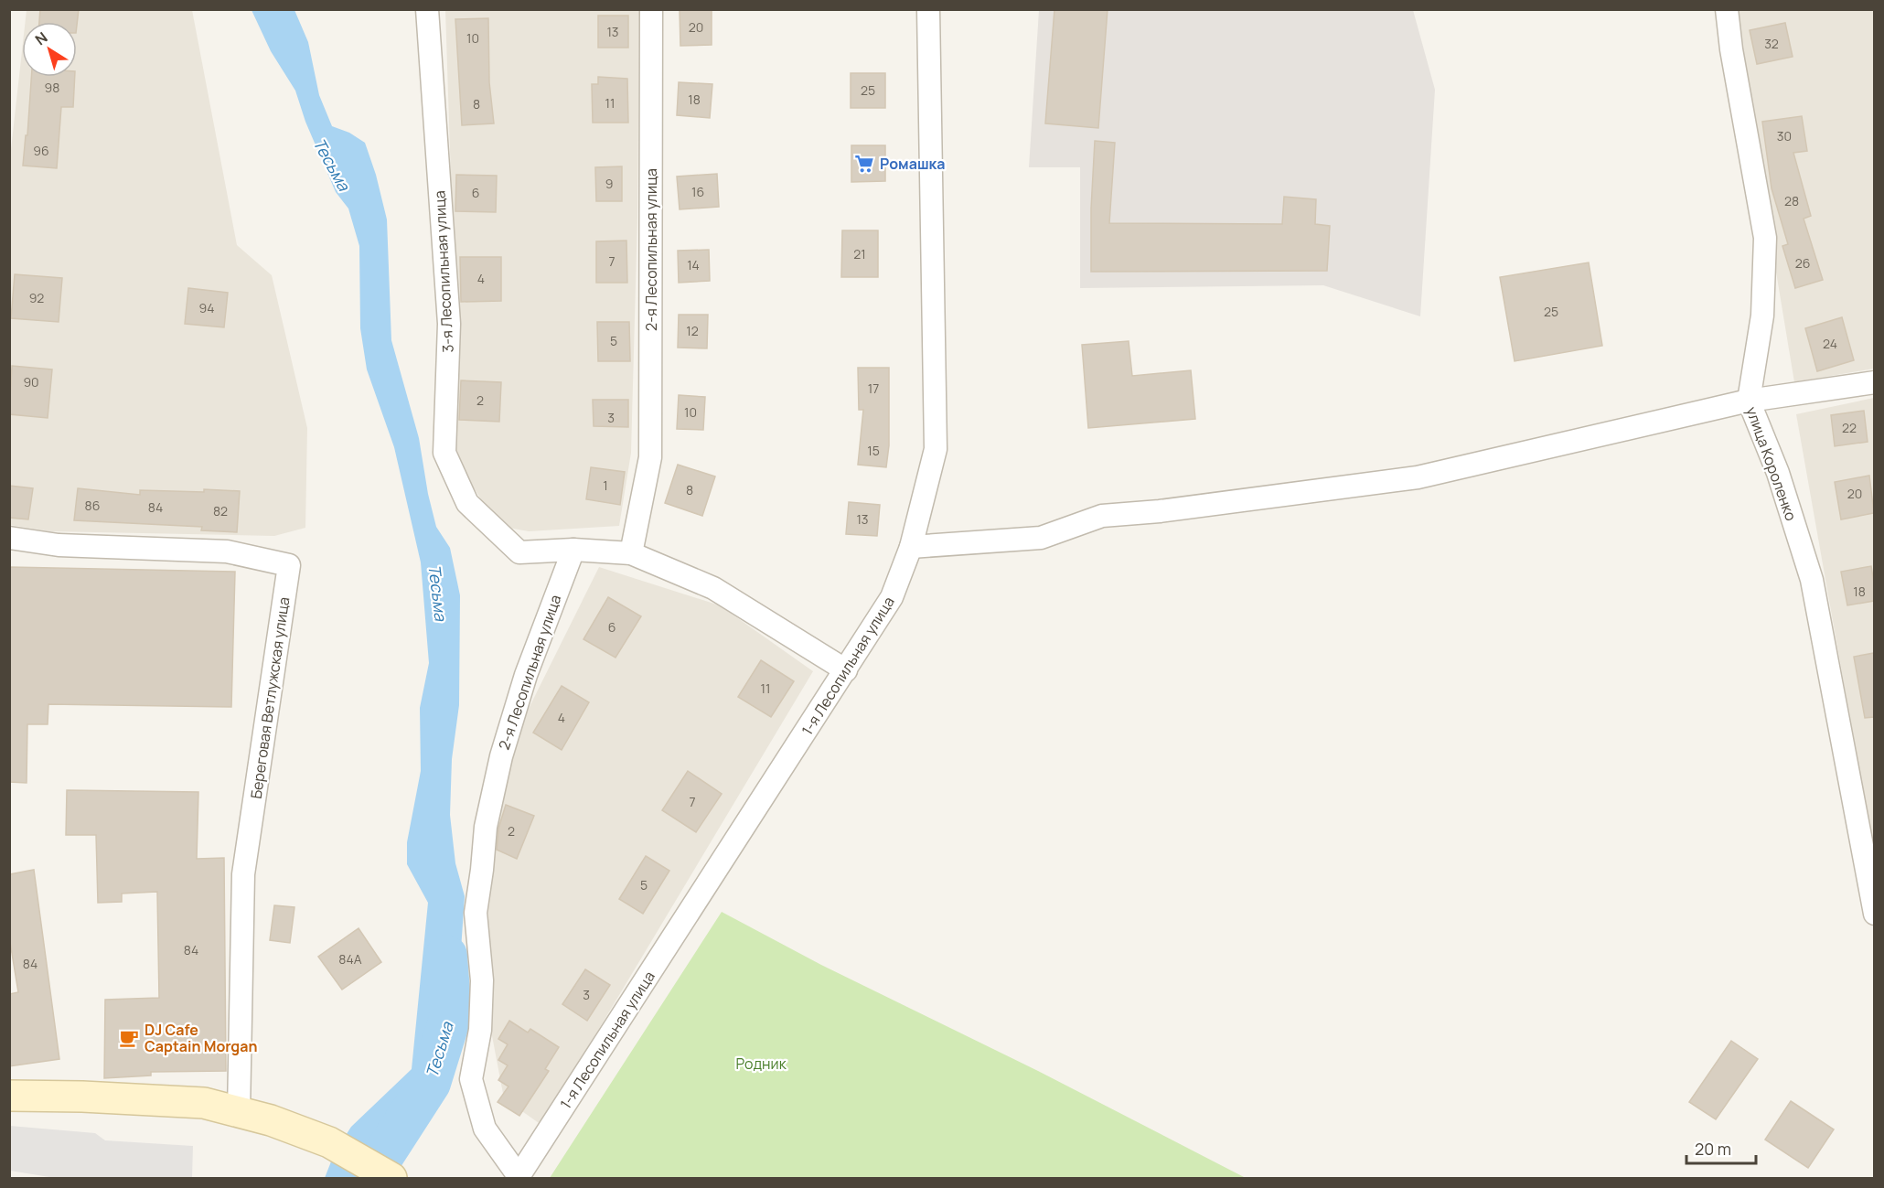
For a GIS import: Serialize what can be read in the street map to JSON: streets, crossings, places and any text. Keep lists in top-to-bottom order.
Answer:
{
  "streets": {
    "street": [
      "2-я Лесопильная улица",
      "3-я Лесопильная улица",
      "улица Короленко",
      "1-я Лесопильная улица",
      "Береговая Ветлужская улица"
    ]
  },
  "crossings": [
    ["2-я Лесопильная улица", "3-я Лесопильная улица"],
    ["2-я Лесопильная улица", "1-я Лесопильная улица"]
  ],
  "water": ["Тесьма"],
  "parks": ["Родник"],
  "places": {
    "supermarket": ["Ромашка"],
    "cafe": ["DJ Cafe Captain Morgan"]
  },
  "house_numbers": [
    "20",
    "13",
    "10",
    "32",
    "98",
    "25",
    "18",
    "11",
    "8",
    "30",
    "96",
    "9",
    "16",
    "6",
    "28",
    "21",
    "7",
    "26",
    "14",
    "4",
    "92",
    "94",
    "25",
    "12",
    "5",
    "24",
    "90",
    "17",
    "2",
    "10",
    "3",
    "22",
    "15",
    "1",
    "8",
    "20",
    "86",
    "84",
    "82",
    "13",
    "18",
    "6",
    "11",
    "4",
    "7",
    "2",
    "5",
    "84",
    "84А",
    "84",
    "3"
  ],
  "scale_bar": "20 m",
  "north": "top left"
}
